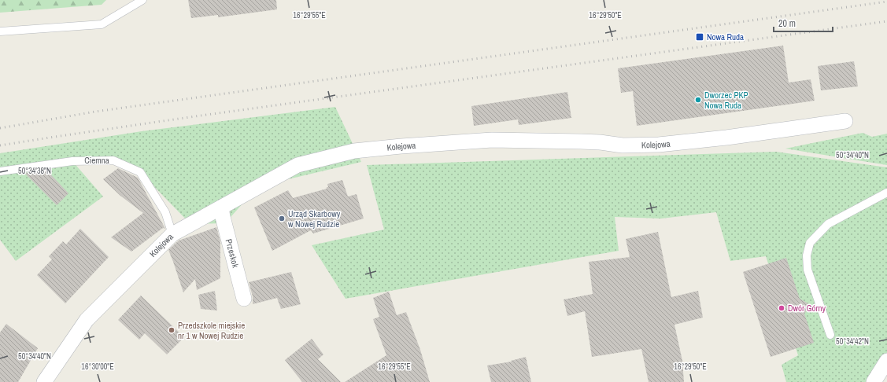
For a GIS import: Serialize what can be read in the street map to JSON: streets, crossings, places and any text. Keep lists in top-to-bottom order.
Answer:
{
  "streets": {
    "street": ["Kolejowa", "Przeskok"],
    "lane": ["Ciemna"]
  },
  "crossings": [
    ["Kolejowa", "Ciemna"],
    ["Kolejowa", "Przeskok"]
  ],
  "places": {
    "transit": ["Nowa Ruda"],
    "other": [
      "Dworzec PKP Nowa Ruda",
      "Urząd Skarbowy w Nowej Rudzie",
      "Dwór Górny",
      "Przedszkole miejskie nr 1 w Nowej Rudzie"
    ]
  },
  "scale_bar": "20 m",
  "coordinates": [
    "16°29'55\"E",
    "16°29'50\"E",
    "50°34'40\"N",
    "50°34'38\"N",
    "50°34'42\"N",
    "16°30'00\"E"
  ]
}
